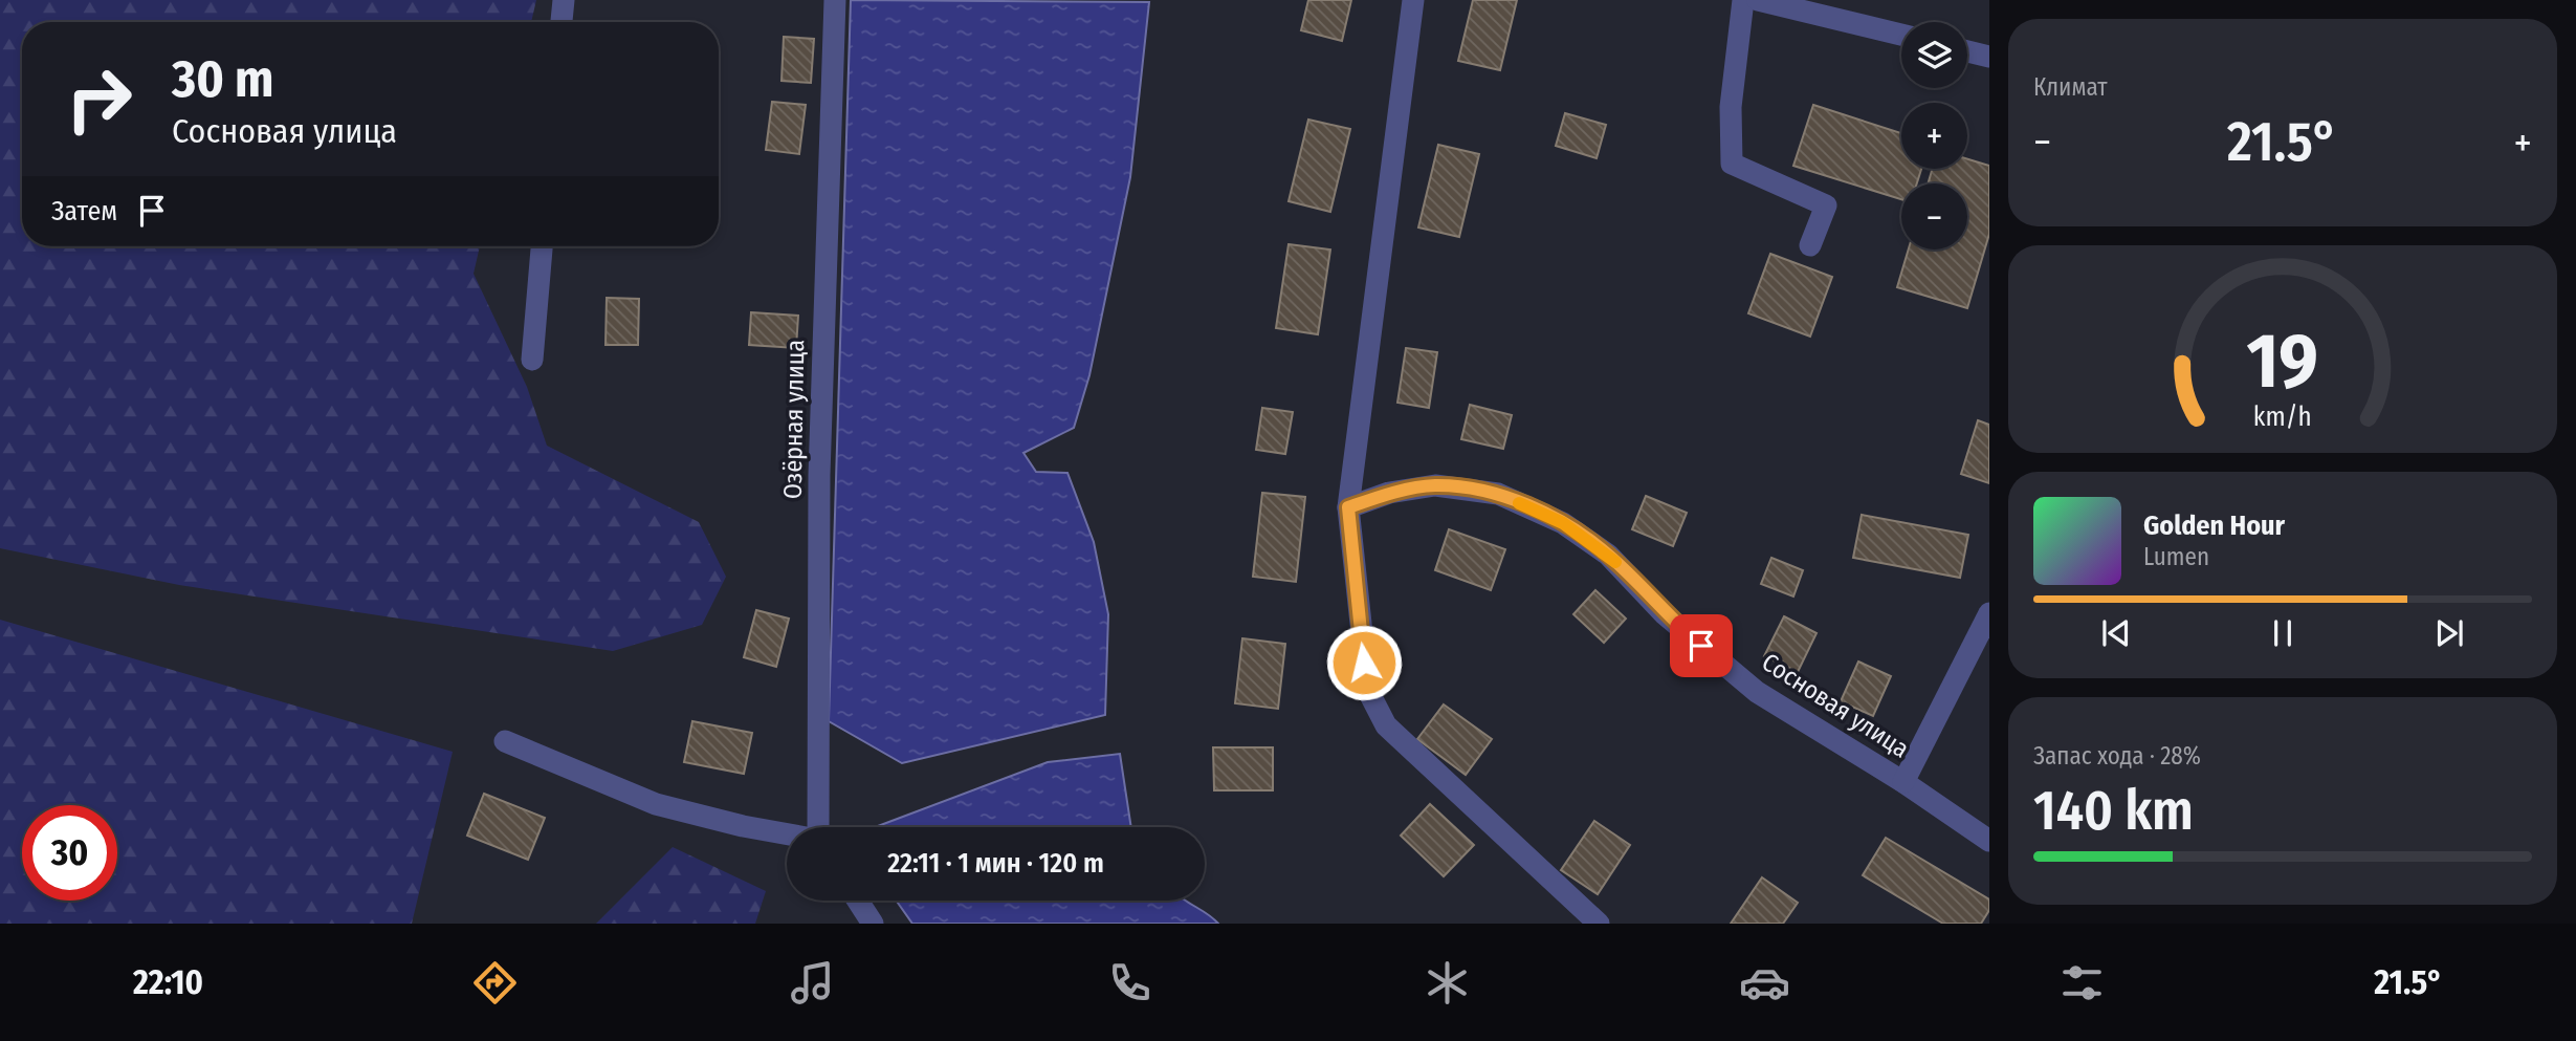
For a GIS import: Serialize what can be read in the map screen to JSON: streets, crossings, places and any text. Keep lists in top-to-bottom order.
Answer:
{
  "streets": {
    "street": ["Озёрная улица", "Сосновая улица"]
  },
  "page": {
    "tile": [
      "Климат",
      ["Запас хода · 28%", "140 km"]
    ],
    "map_buttons": ["+", "−"],
    "turn": ["30 m", "Сосновая улица"],
    "heat": ["−", "21.5°", "+"],
    "then": "Затем",
    "song": ["Golden Hour", "Lumen"],
    "limit": "30",
    "trip": "22:11 · 1 мин · 120 m",
    "tabs": ["22:10", "21.5°"],
    "gauge": ["19", "km/h"]
  }
}
